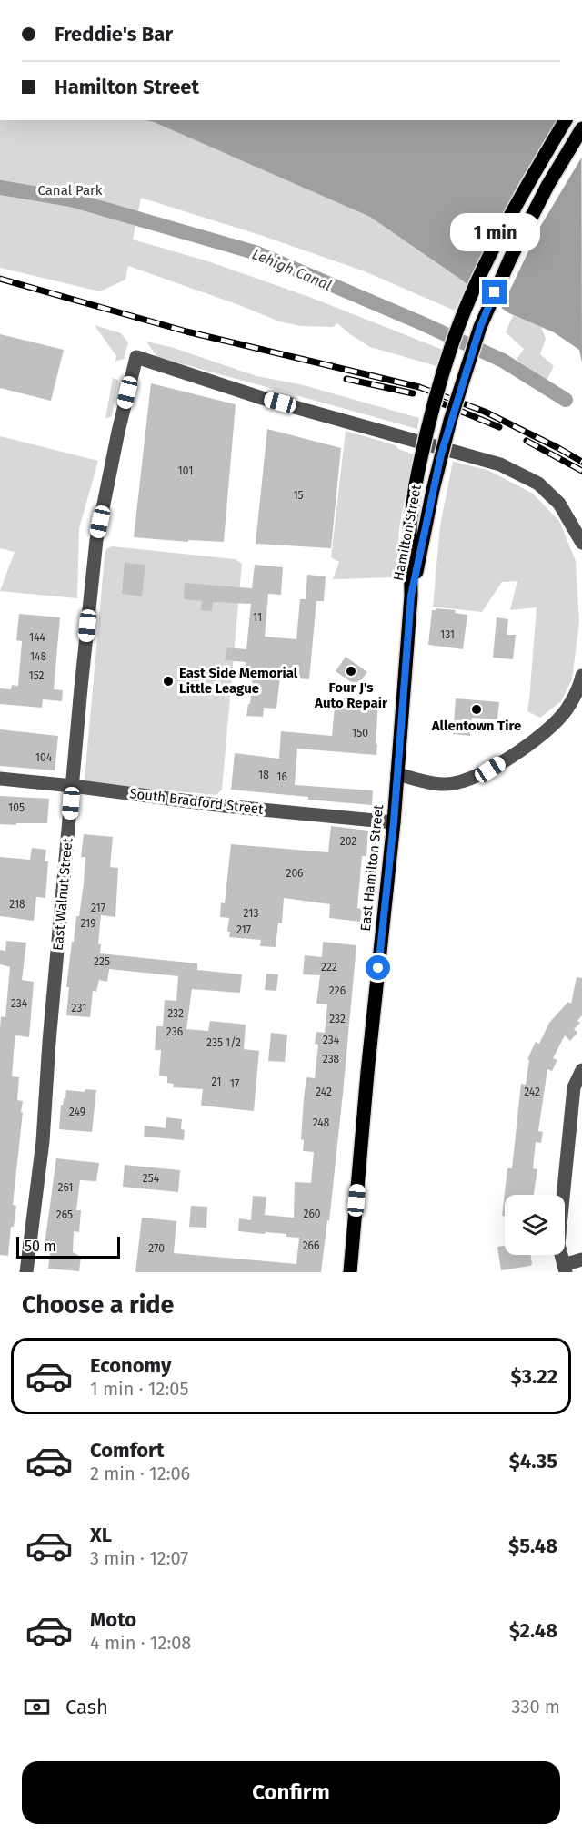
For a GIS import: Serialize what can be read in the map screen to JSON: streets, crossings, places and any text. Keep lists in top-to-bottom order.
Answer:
{
  "streets": {
    "main road": ["Hamilton Street", "East Hamilton Street"],
    "street": ["South Bradford Street", "East Walnut Street"]
  },
  "crossings": [
    ["Hamilton Street", "East Hamilton Street"],
    ["South Bradford Street", "East Hamilton Street"],
    ["South Bradford Street", "East Walnut Street"]
  ],
  "water": ["Lehigh Canal"],
  "parks": ["Canal Park"],
  "places": ["Four J's Auto Repair", "East Side Memorial Little League", "Allentown Tire"],
  "house_numbers": [
    "101",
    "15",
    "11",
    "131",
    "144",
    "148",
    "152",
    "150",
    "104",
    "18",
    "16",
    "105",
    "202",
    "206",
    "218",
    "217",
    "213",
    "219",
    "217",
    "225",
    "222",
    "226",
    "234",
    "231",
    "232",
    "232",
    "236",
    "234",
    "235 1/2",
    "238",
    "21",
    "17",
    "242",
    "242",
    "249",
    "248",
    "254",
    "261",
    "260",
    "265",
    "266",
    "270"
  ],
  "scale_bar": "50 m",
  "page": {
    "banner": ["Freddie's Bar", "Hamilton Street"],
    "bubble": "1 min",
    "scale": "50 m",
    "heading": "Choose a ride",
    "list": [
      {
        "name": "Economy",
        "note": "1 min · 12:05",
        "value": "$3.22"
      },
      {
        "name": "Comfort",
        "note": "2 min · 12:06",
        "value": "$4.35"
      },
      {
        "name": "XL",
        "note": "3 min · 12:07",
        "value": "$5.48"
      },
      {
        "name": "Moto",
        "note": "4 min · 12:08",
        "value": "$2.48"
      }
    ],
    "pay": ["Cash", "330 m"],
    "buttons": "Confirm"
  }
}
